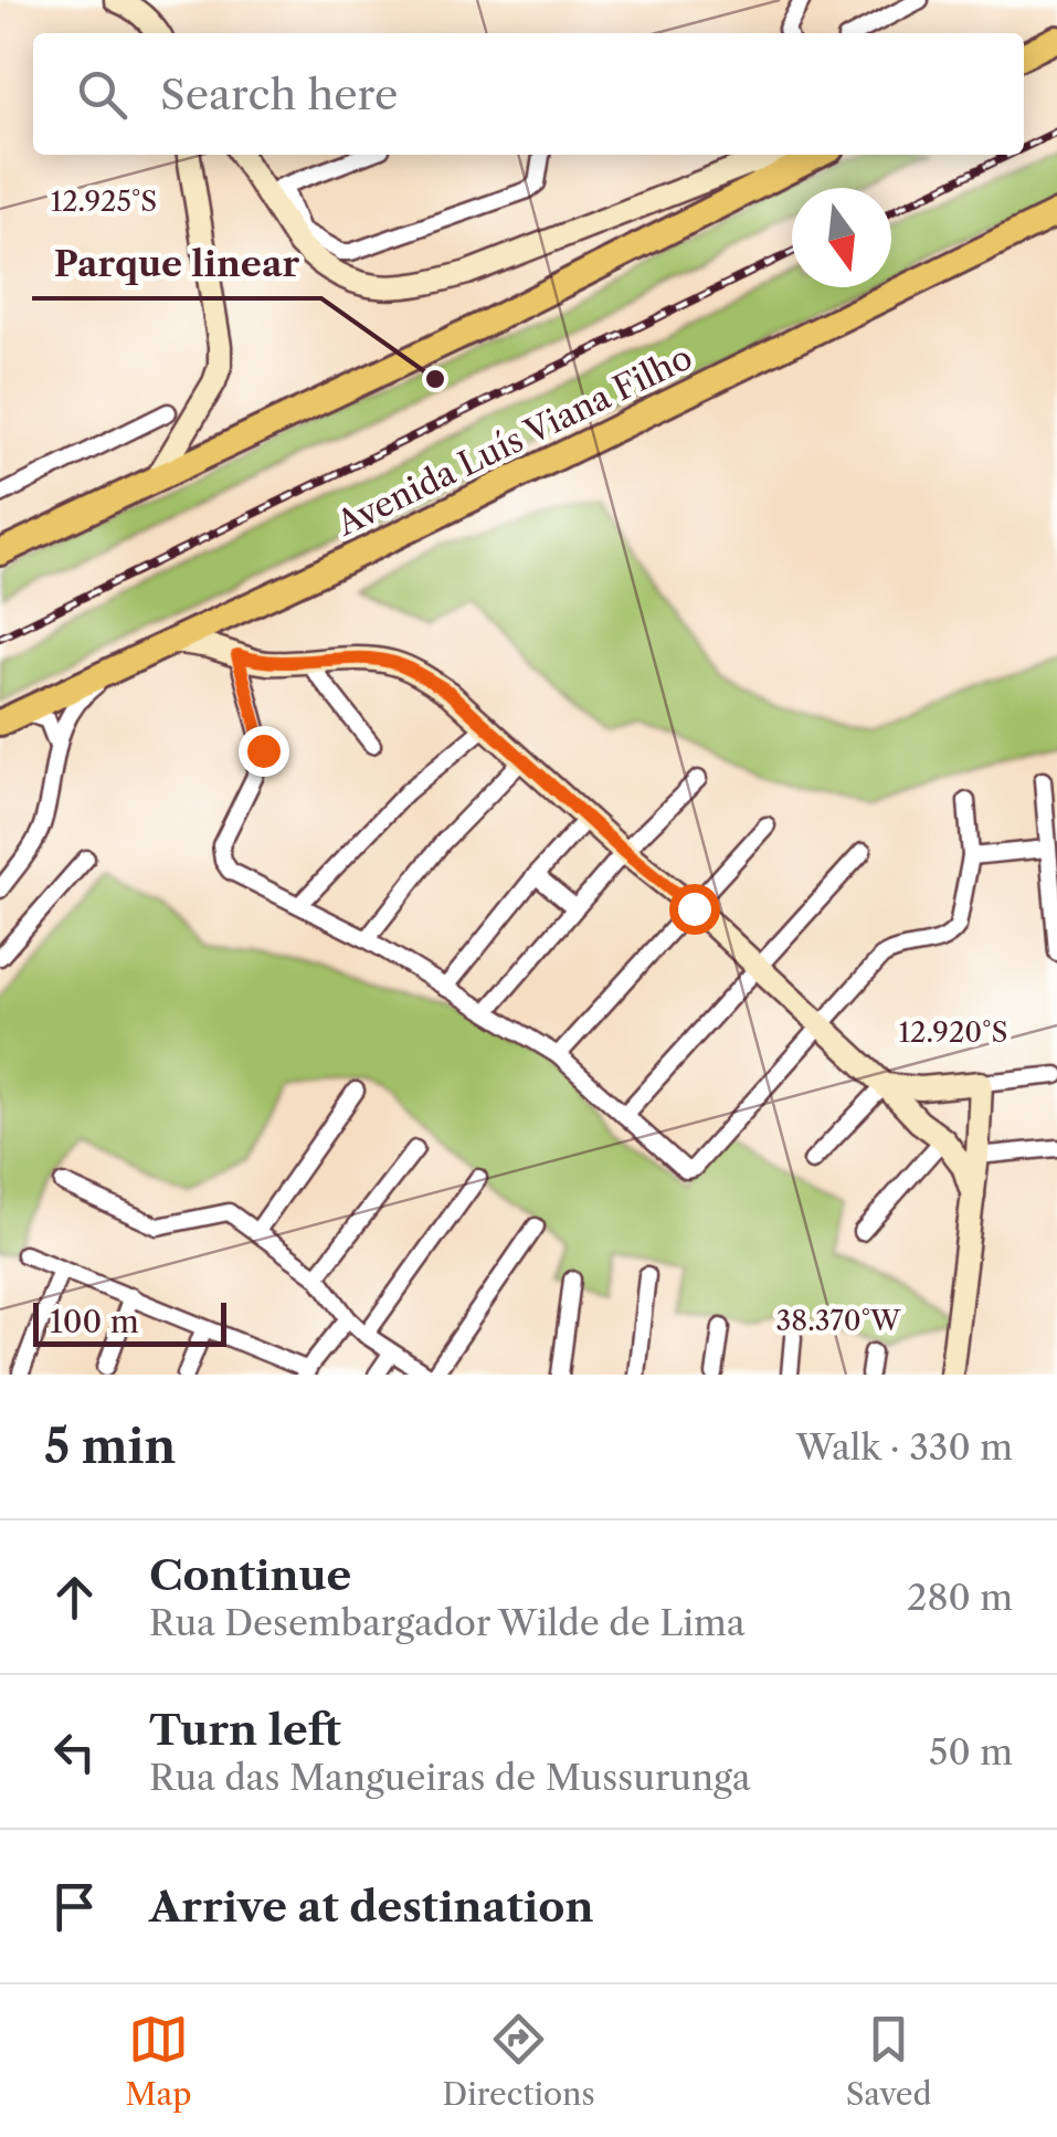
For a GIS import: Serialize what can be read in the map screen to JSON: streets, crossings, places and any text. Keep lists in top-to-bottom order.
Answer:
{
  "streets": {
    "highway": ["Avenida Luís Viana Filho"]
  },
  "places": ["Parque linear"],
  "scale_bar": "100 m",
  "north": "bottom",
  "page": {
    "search": "Search here",
    "scale": "100 m",
    "heading": ["5 min", "Walk · 330 m"],
    "list": [
      ["Continue", "Rua Desembargador Wilde de Lima", "280 m"],
      ["Turn left", "Rua das Mangueiras de Mussurunga", "50 m"],
      "Arrive at destination"
    ],
    "nav": ["Map", "Directions", "Saved"]
  },
  "coordinates": ["12.925°S", "12.920°S", "38.370°W"]
}
